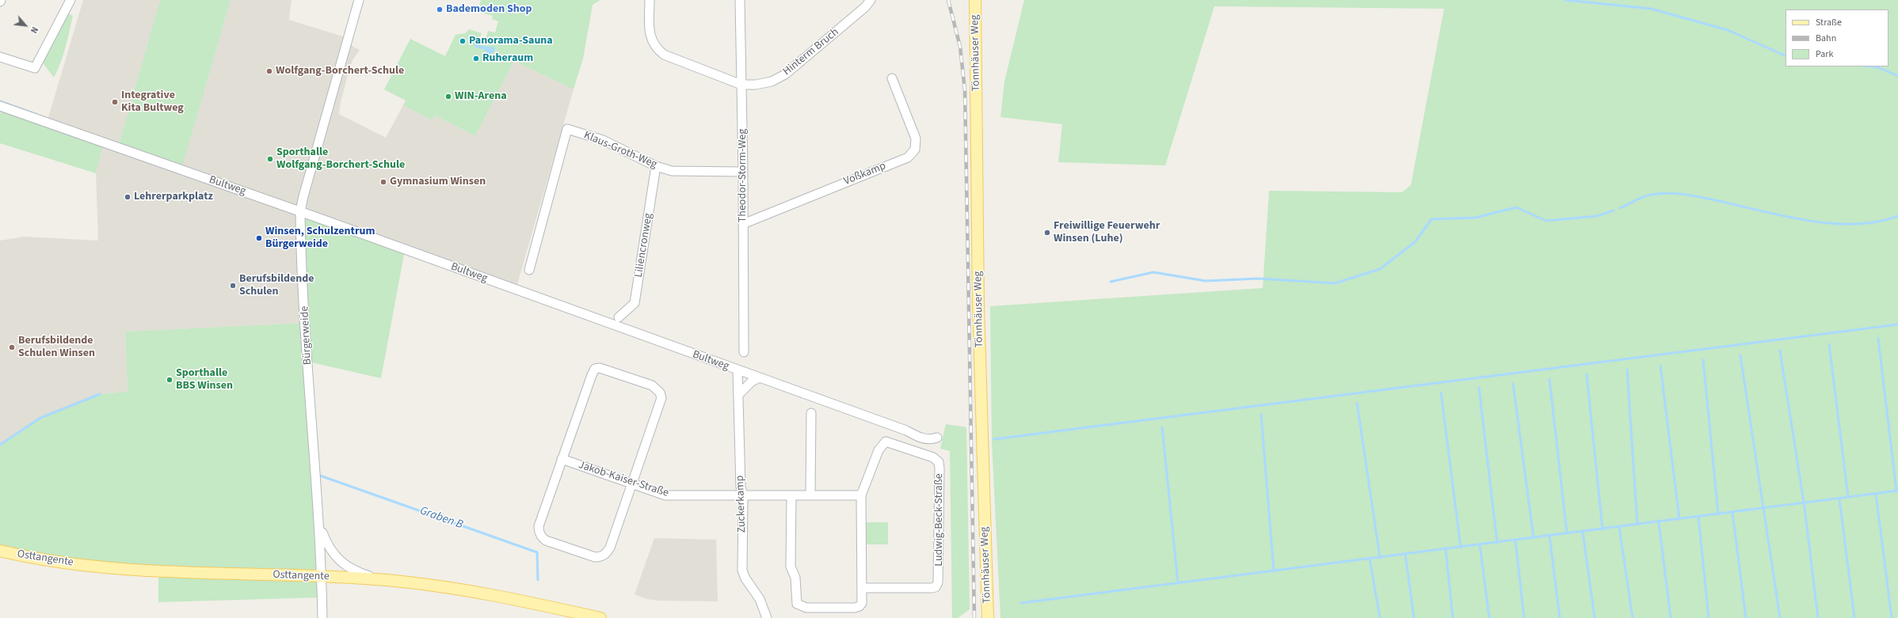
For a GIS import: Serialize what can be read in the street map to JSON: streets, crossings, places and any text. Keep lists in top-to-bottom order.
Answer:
{
  "streets": {
    "main road": ["Tönnhäuser Weg", "Osttangente"],
    "street": [
      "Hinterm Bruch",
      "Klaus-Groth-Weg",
      "Voßkamp",
      "Theodor-Storm-Weg",
      "Bultweg",
      "Liliencronweg",
      "Bürgerweide",
      "Jakob-Kaiser-Straße",
      "Zuckerkamp",
      "Ludwig-Beck-Straße"
    ]
  },
  "crossings": [
    ["Hinterm Bruch", "Theodor-Storm-Weg"],
    ["Klaus-Groth-Weg", "Theodor-Storm-Weg"],
    ["Klaus-Groth-Weg", "Liliencronweg"],
    ["Voßkamp", "Theodor-Storm-Weg"],
    ["Bultweg", "Bürgerweide"],
    ["Bultweg", "Zuckerkamp"],
    ["Bürgerweide", "Osttangente"],
    ["Jakob-Kaiser-Straße", "Zuckerkamp"]
  ],
  "water": ["Graben B"],
  "places": [
    "Bademoden Shop",
    "Panorama-Sauna",
    "Ruheraum",
    "Wolfgang-Borchert-Schule",
    "WIN-Arena",
    "Integrative Kita Bultweg",
    "Sporthalle Wolfgang-Borchert-Schule",
    "Gymnasium Winsen",
    "Lehrerparkplatz",
    "Freiwillige Feuerwehr Winsen (Luhe)",
    "Winsen, Schulzentrum Bürgerweide",
    "Berufsbildende Schulen",
    "Berufsbildende Schulen Winsen",
    "Sporthalle BBS Winsen"
  ],
  "legend": ["Straße", "Bahn", "Park"],
  "north": "bottom right"
}
